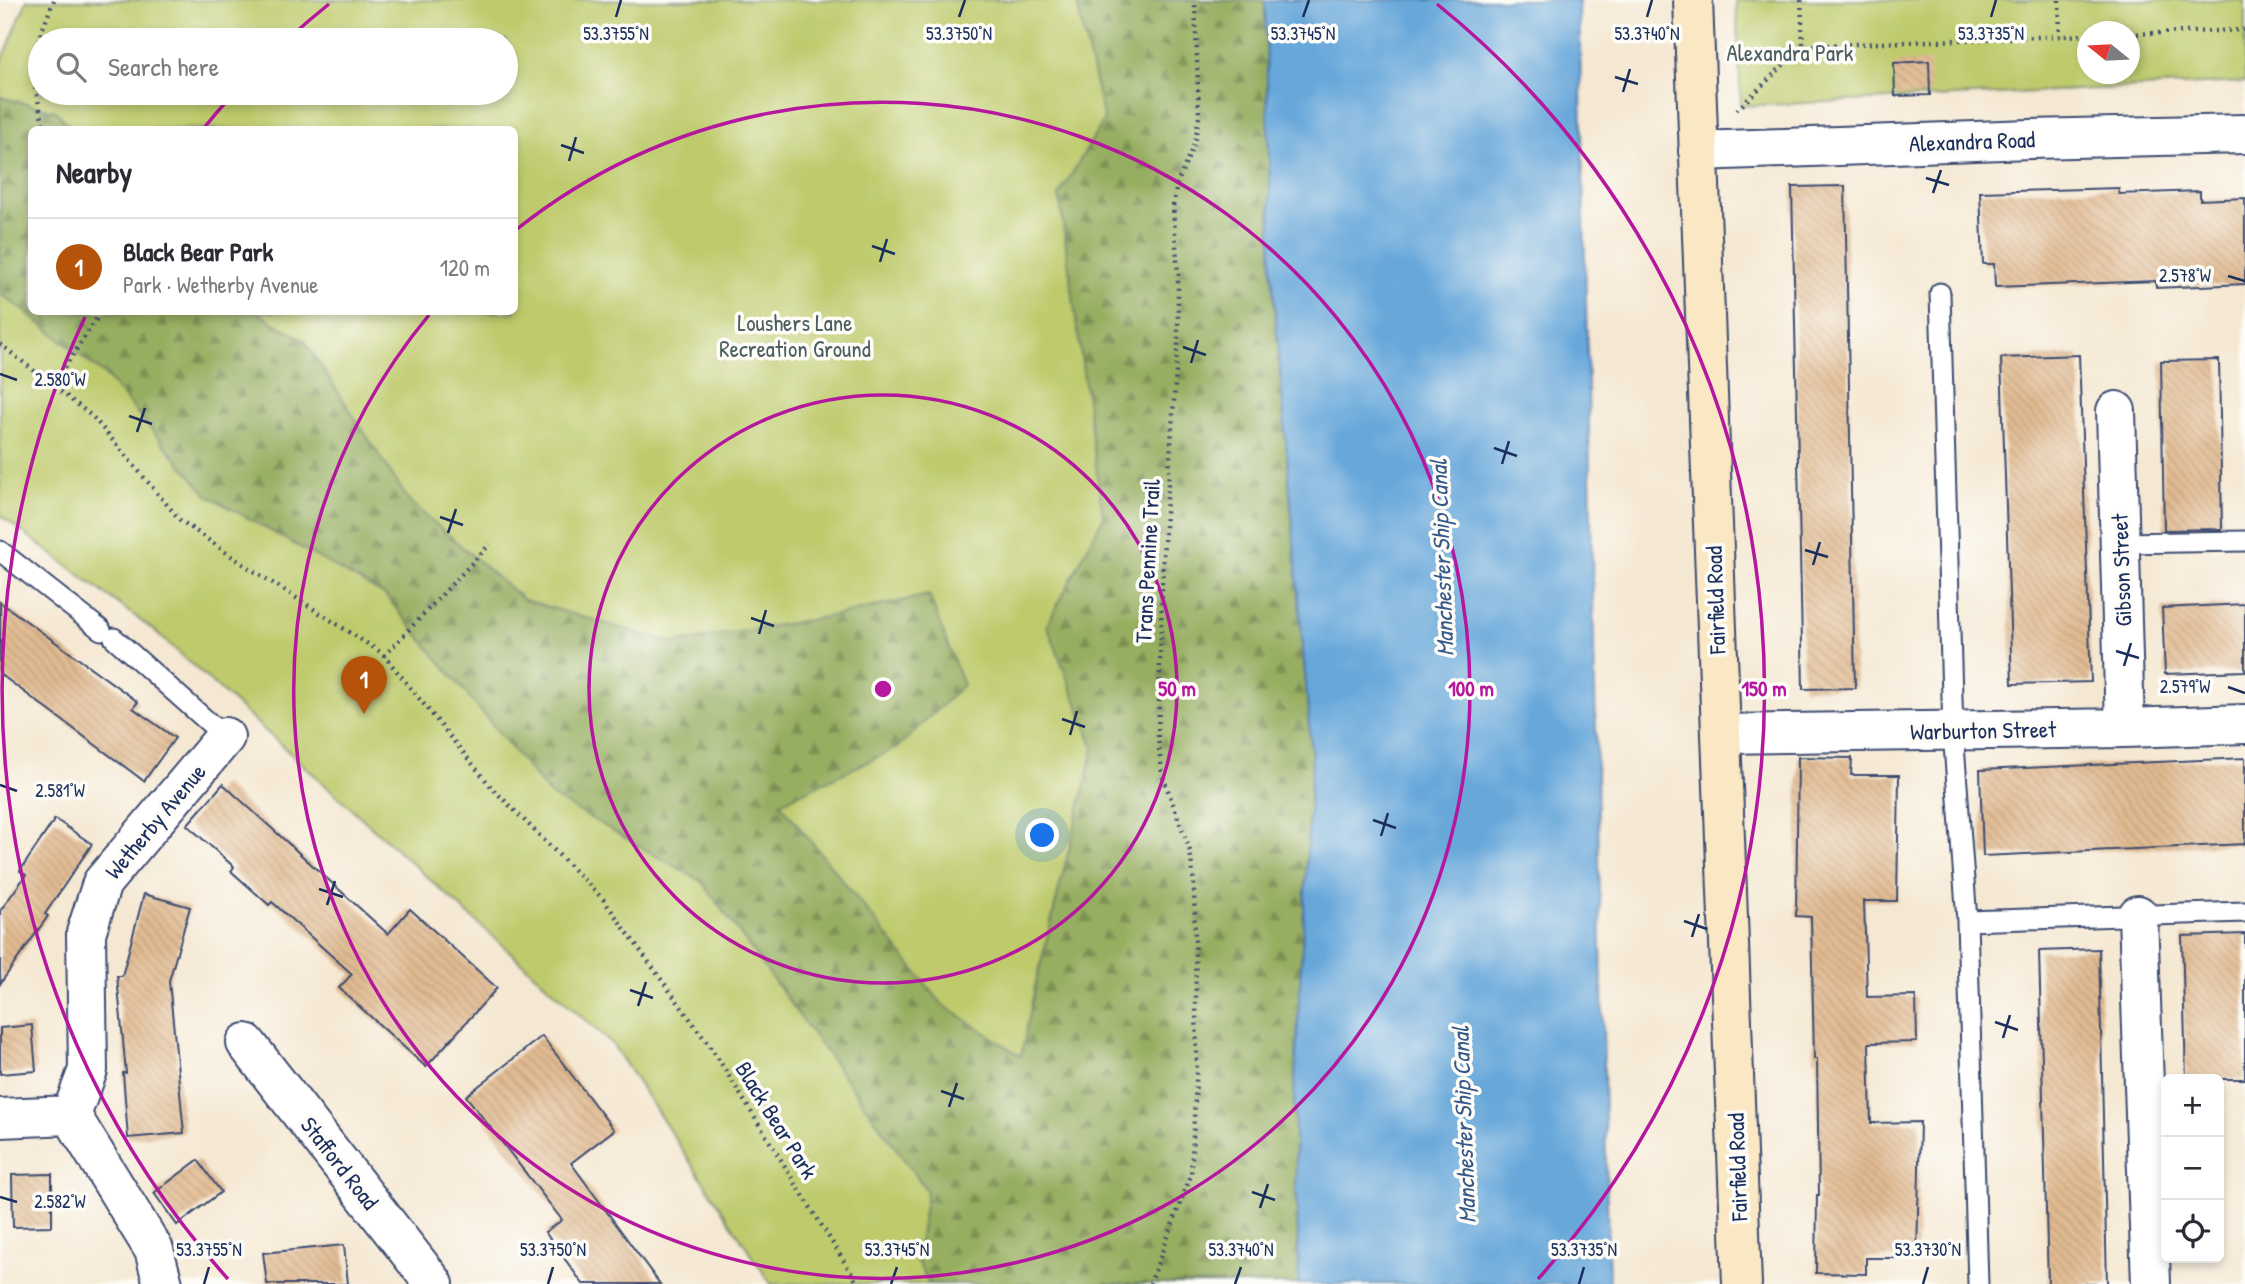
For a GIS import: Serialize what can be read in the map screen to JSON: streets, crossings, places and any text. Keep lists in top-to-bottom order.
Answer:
{
  "streets": {
    "main road": ["Fairfield Road"],
    "street": [
      "Alexandra Road",
      "Gibson Street",
      "Warburton Street",
      "Wetherby Avenue",
      "Stafford Road"
    ],
    "path": ["Trans Pennine Trail", "Black Bear Park"]
  },
  "crossings": [
    ["Alexandra Road", "Fairfield Road"],
    ["Gibson Street", "Warburton Street"],
    ["Fairfield Road", "Warburton Street"]
  ],
  "water": ["Manchester Ship Canal"],
  "parks": ["Alexandra Park", "Loushers Lane Recreation Ground"],
  "north": "left",
  "page": {
    "search": "Search here",
    "heading": "Nearby",
    "list": [
      {
        "mark": "1",
        "name": "Black Bear Park",
        "note": "Park · Wetherby Avenue",
        "value": "120 m"
      }
    ],
    "pins": "1",
    "map_buttons": ["+", "−"]
  },
  "coordinates": [
    "53.3755°N",
    "53.3750°N",
    "53.3745°N",
    "53.3740°N",
    "53.3735°N",
    "2.578°W",
    "2.580°W",
    "2.579°W",
    "2.581°W",
    "2.582°W",
    "53.3730°N"
  ],
  "rings": ["50 m", "100 m", "150 m"]
}
